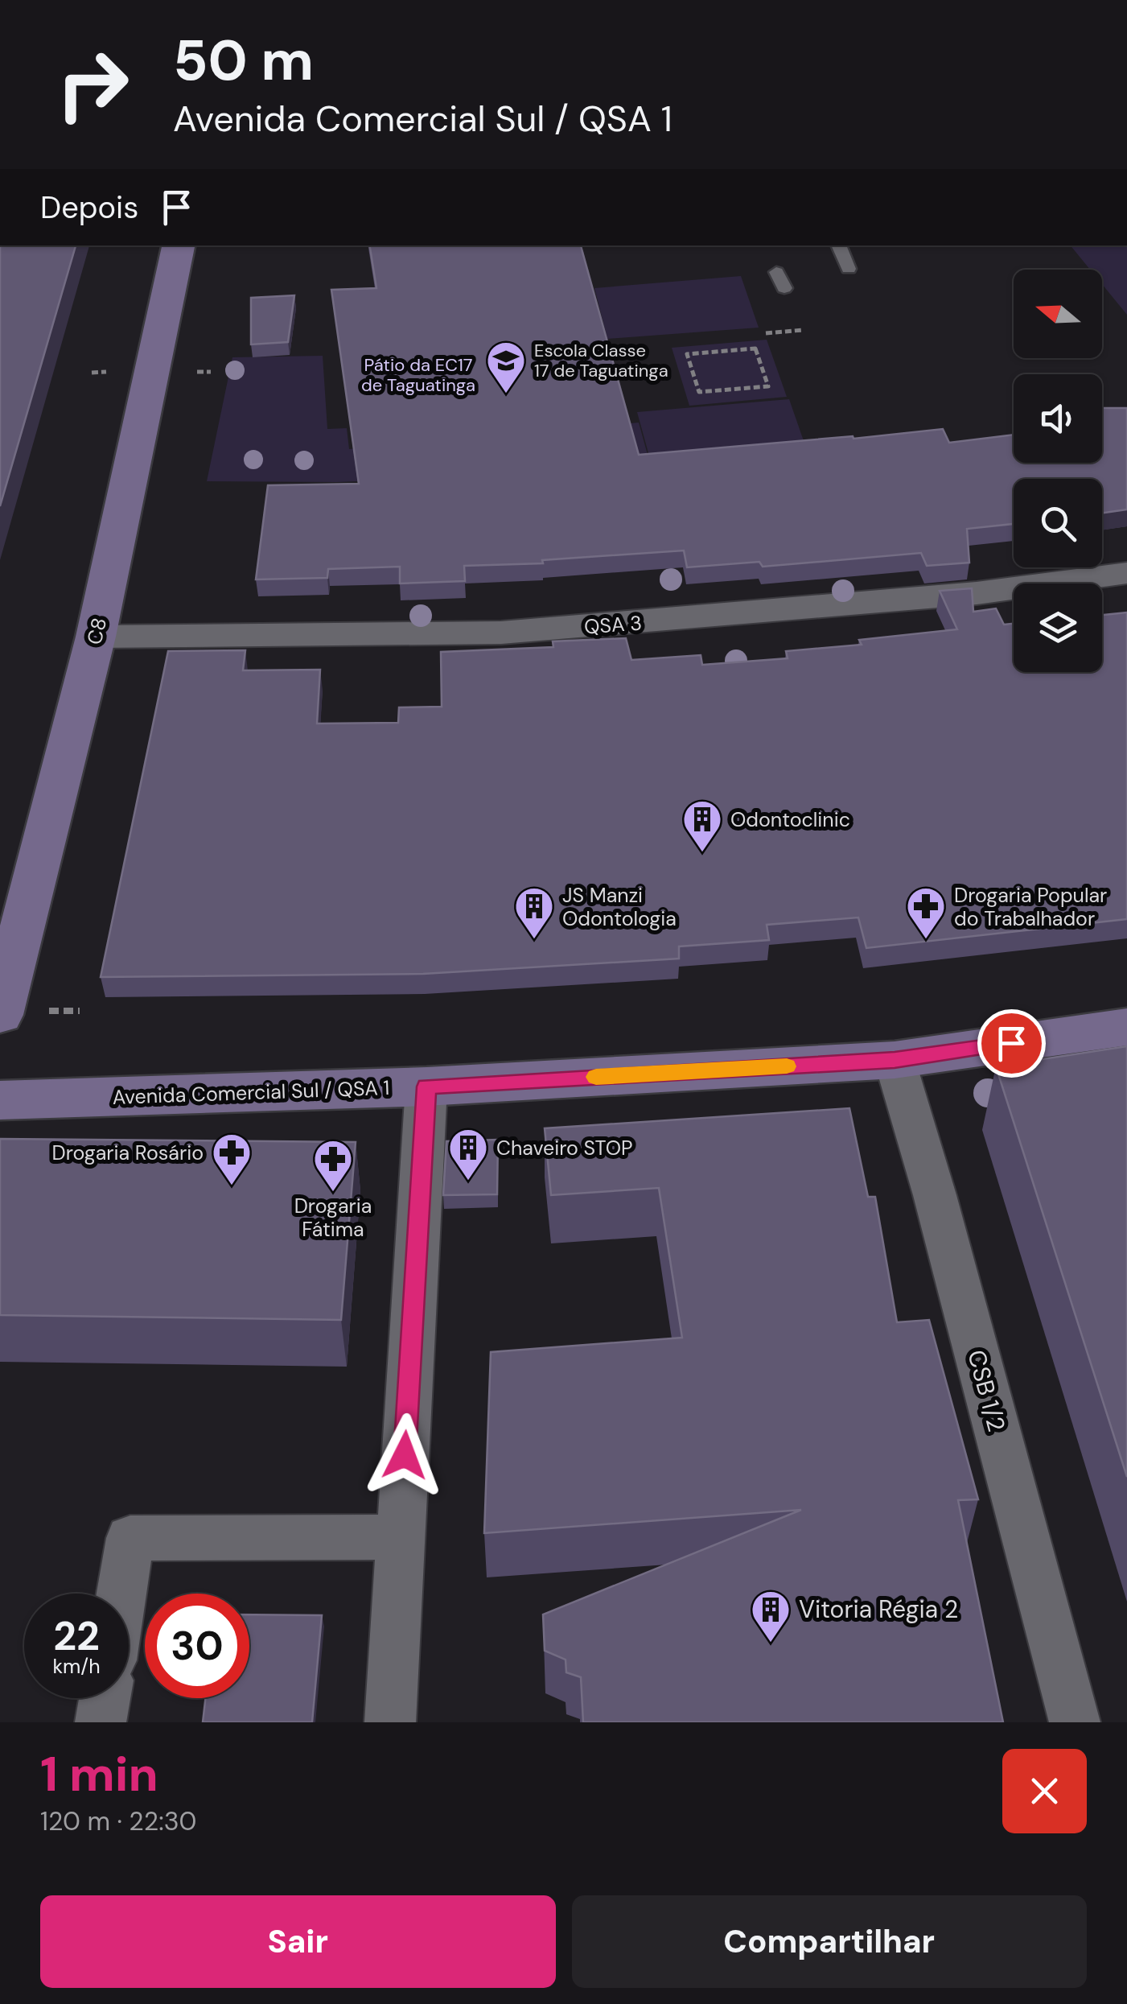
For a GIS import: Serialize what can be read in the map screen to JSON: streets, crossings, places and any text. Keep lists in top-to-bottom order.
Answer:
{
  "streets": {
    "main road": ["C8", "Avenida Comercial Sul / QSA 1"],
    "street": ["QSA 3", "CSB 1/2"]
  },
  "crossings": [
    ["QSA 3", "C8"],
    ["Avenida Comercial Sul / QSA 1", "CSB 1/2"]
  ],
  "parks": ["Pátio da EC17 de Taguatinga"],
  "places": {
    "school or university": ["Escola Classe 17 de Taguatinga"],
    "building": [
      "Odontoclinic",
      "JS Manzi Odontologia",
      "Chaveiro STOP",
      "Vitoria Régia 2"
    ],
    "pharmacy": ["Drogaria Popular do Trabalhador", "Drogaria Rosário", "Drogaria Fátima"]
  },
  "north": "left",
  "page": {
    "turn": ["50 m", "Avenida Comercial Sul / QSA 1"],
    "then": "Depois",
    "speed": "22 km/h",
    "limit": "30",
    "heading": ["1 min", "120 m · 22:30"],
    "buttons": ["Sair", "Compartilhar"]
  }
}
